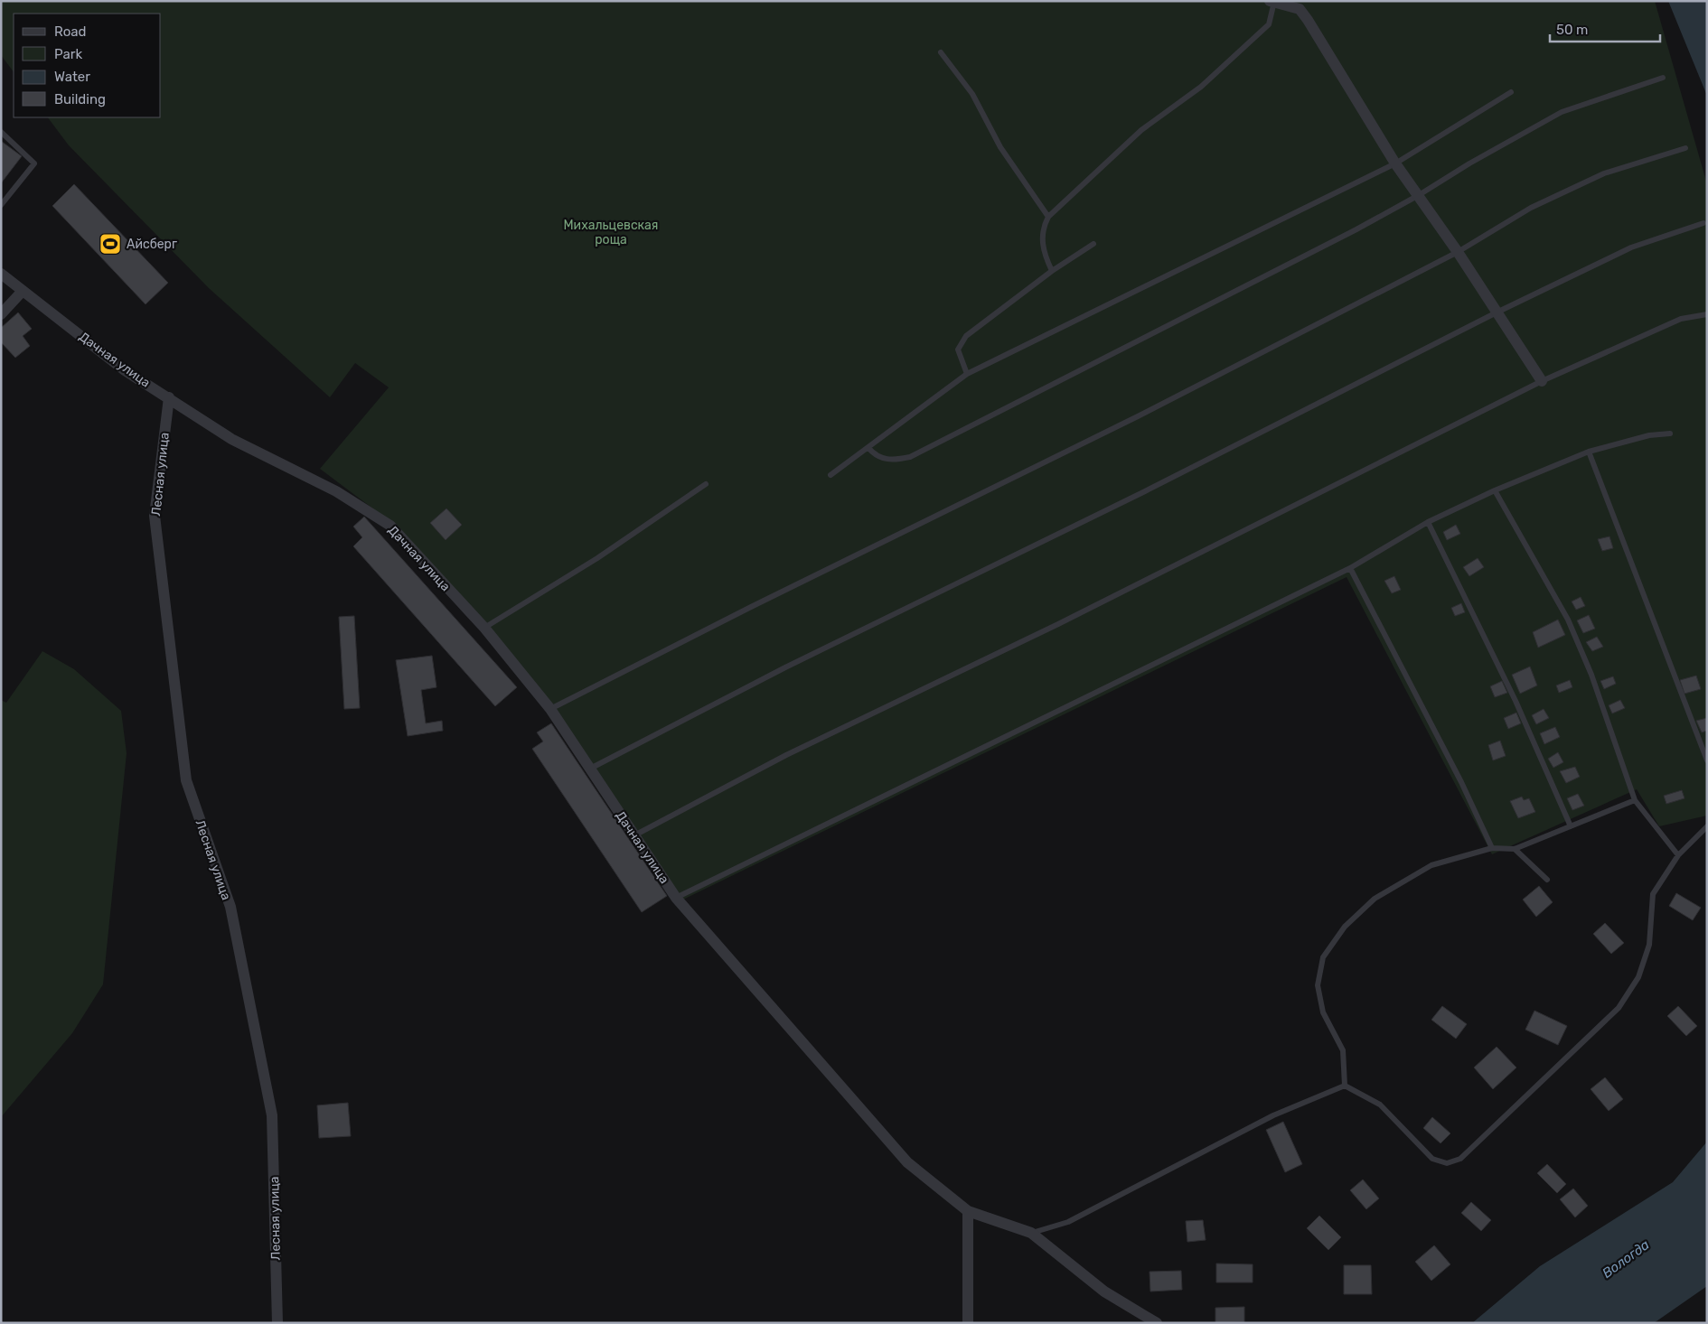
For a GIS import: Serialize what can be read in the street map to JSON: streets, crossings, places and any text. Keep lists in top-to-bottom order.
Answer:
{
  "streets": {
    "street": ["Дачная улица", "Лесная улица"]
  },
  "crossings": [
    ["Дачная улица", "Лесная улица"]
  ],
  "water": ["Вологда"],
  "parks": ["Михальцевская роща"],
  "places": {
    "sports": ["Айсберг"]
  },
  "legend": [
    "Road",
    "Park",
    "Water",
    "Building"
  ],
  "scale_bar": "50 m"
}
